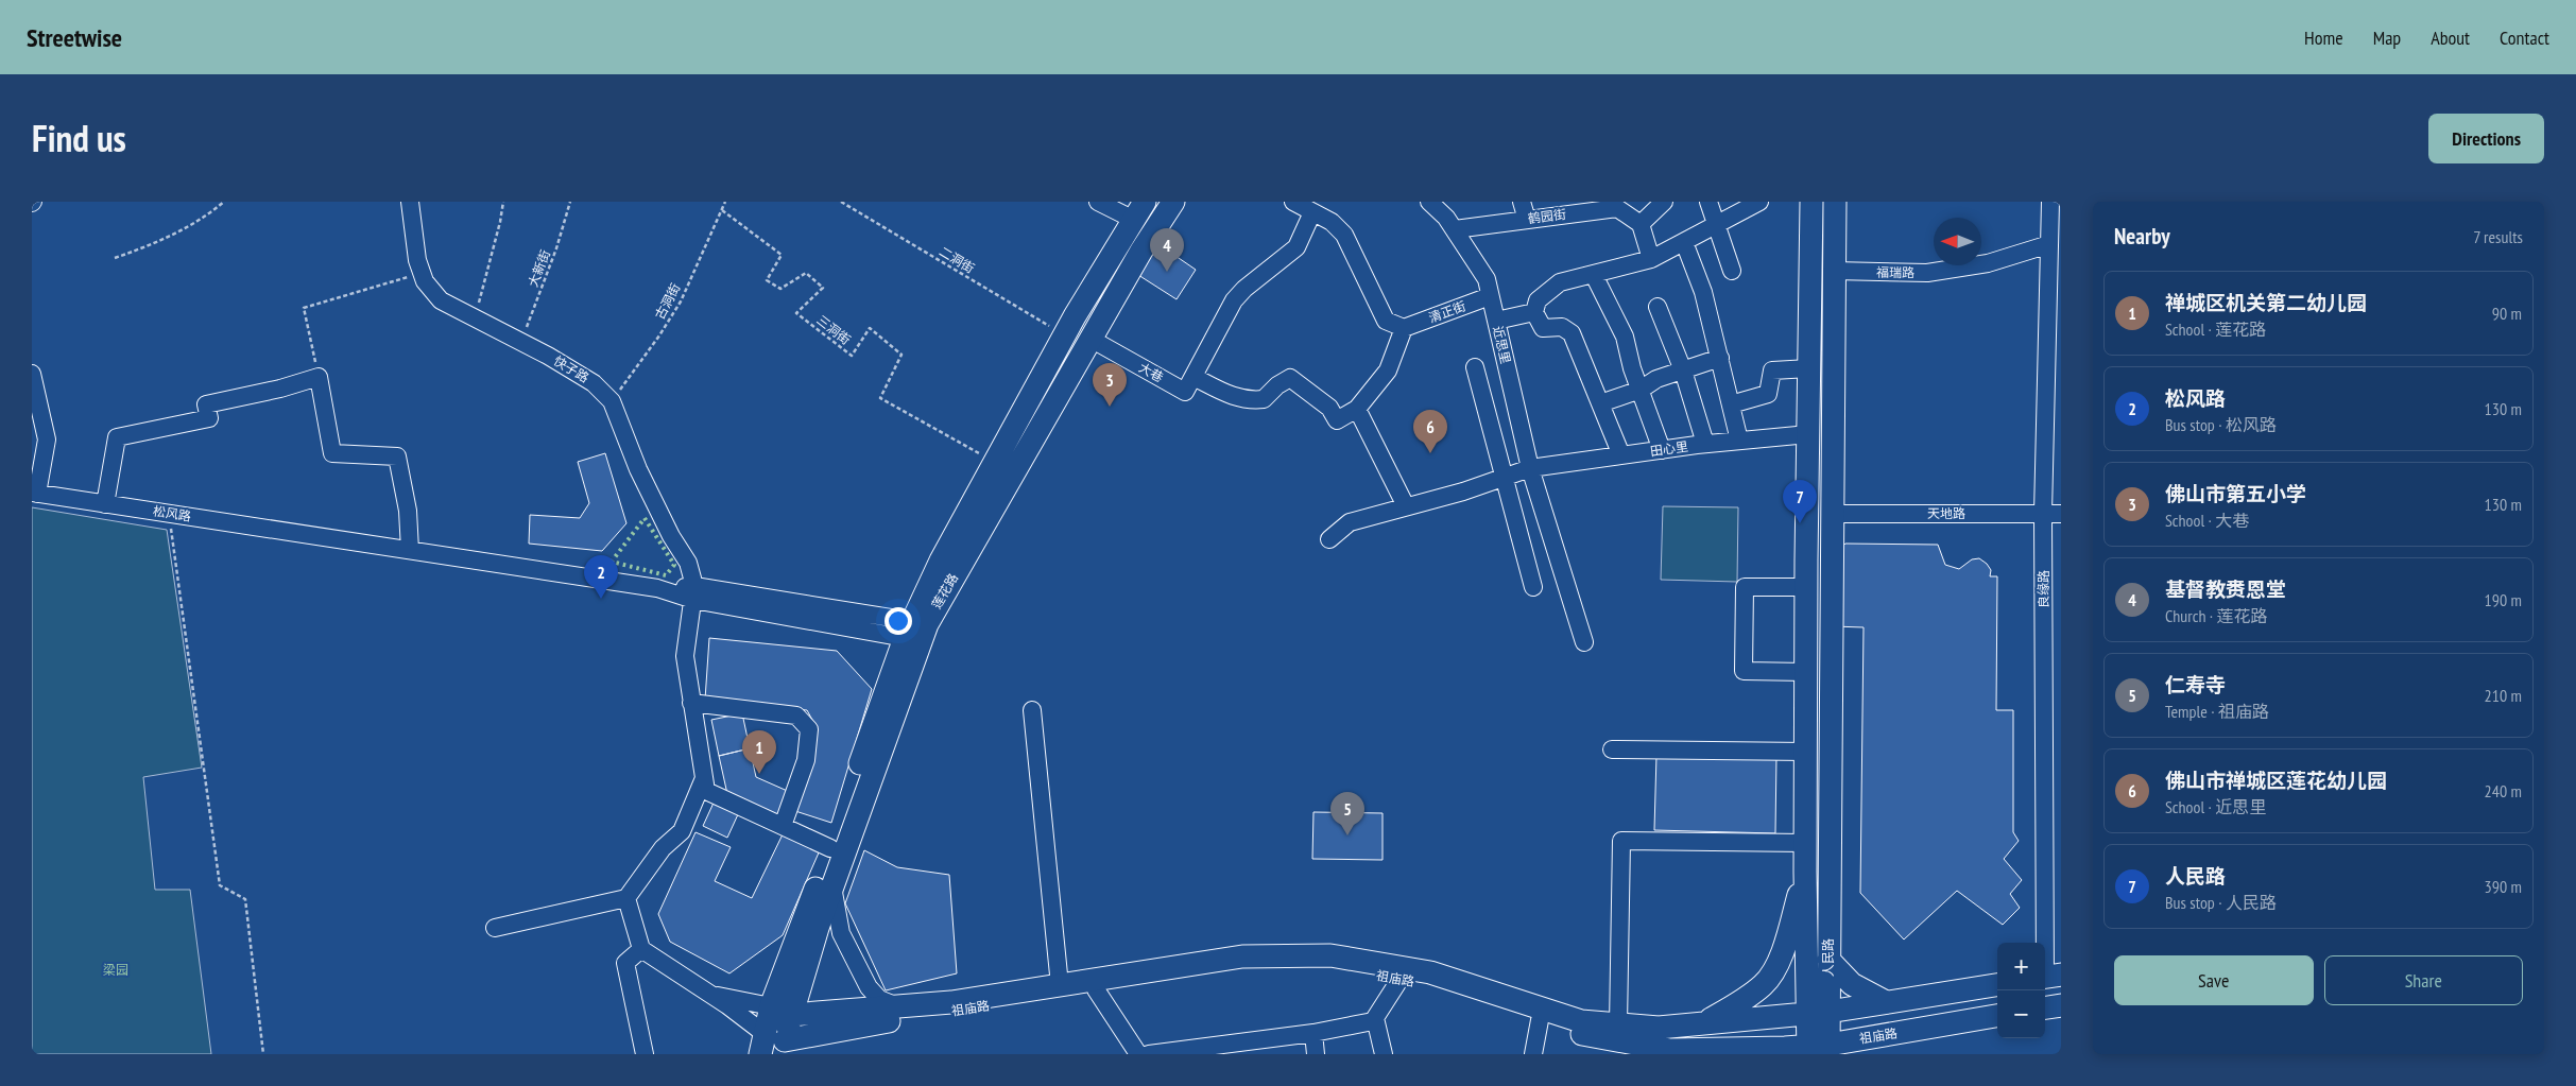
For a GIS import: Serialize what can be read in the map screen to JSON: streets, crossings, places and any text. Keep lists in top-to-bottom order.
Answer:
{
  "streets": {
    "main road": ["莲花路", "人民路", "祖庙路"],
    "street": [
      "鹤园街",
      "福瑞路",
      "清正街",
      "近思里",
      "快子路",
      "大巷",
      "田心里",
      "松风路",
      "天地路",
      "良缘路"
    ],
    "path": [
      "二洞街",
      "大新街",
      "古洞街",
      "三洞街"
    ]
  },
  "crossings": [
    ["鹤园街", "近思里"],
    ["二洞街", "莲花路"],
    ["大新街", "快子路"],
    ["福瑞路", "良缘路"],
    ["福瑞路", "人民路"],
    ["古洞街", "三洞街"],
    ["古洞街", "快子路"],
    ["清正街", "近思里"],
    ["三洞街", "莲花路"],
    ["近思里", "田心里"],
    ["快子路", "松风路"],
    ["大巷", "莲花路"],
    ["田心里", "人民路"],
    ["天地路", "良缘路"],
    ["天地路", "人民路"],
    ["莲花路", "祖庙路"],
    ["人民路", "祖庙路"]
  ],
  "parks": ["梁园"],
  "north": "left",
  "page": {
    "header": "Streetwise",
    "nav": [
      "Home",
      "Map",
      "About",
      "Contact"
    ],
    "title": "Find us",
    "buttons": [
      "Directions",
      ["Save", "Share"]
    ],
    "heading": ["Nearby", "7 results"],
    "pins": [
      "4",
      "3",
      "6",
      "7",
      "2",
      "1",
      "5"
    ],
    "list": [
      {
        "mark": "1",
        "name": "禅城区机关第二幼儿园",
        "note": "School · 莲花路",
        "value": "90 m"
      },
      {
        "mark": "2",
        "name": "松风路",
        "note": "Bus stop · 松风路",
        "value": "130 m"
      },
      {
        "mark": "3",
        "name": "佛山市第五小学",
        "note": "School · 大巷",
        "value": "130 m"
      },
      {
        "mark": "4",
        "name": "基督教赉恩堂",
        "note": "Church · 莲花路",
        "value": "190 m"
      },
      {
        "mark": "5",
        "name": "仁寿寺",
        "note": "Temple · 祖庙路",
        "value": "210 m"
      },
      {
        "mark": "6",
        "name": "佛山市禅城区莲花幼儿园",
        "note": "School · 近思里",
        "value": "240 m"
      },
      {
        "mark": "7",
        "name": "人民路",
        "note": "Bus stop · 人民路",
        "value": "390 m"
      }
    ],
    "map_buttons": ["+", "−"]
  }
}
